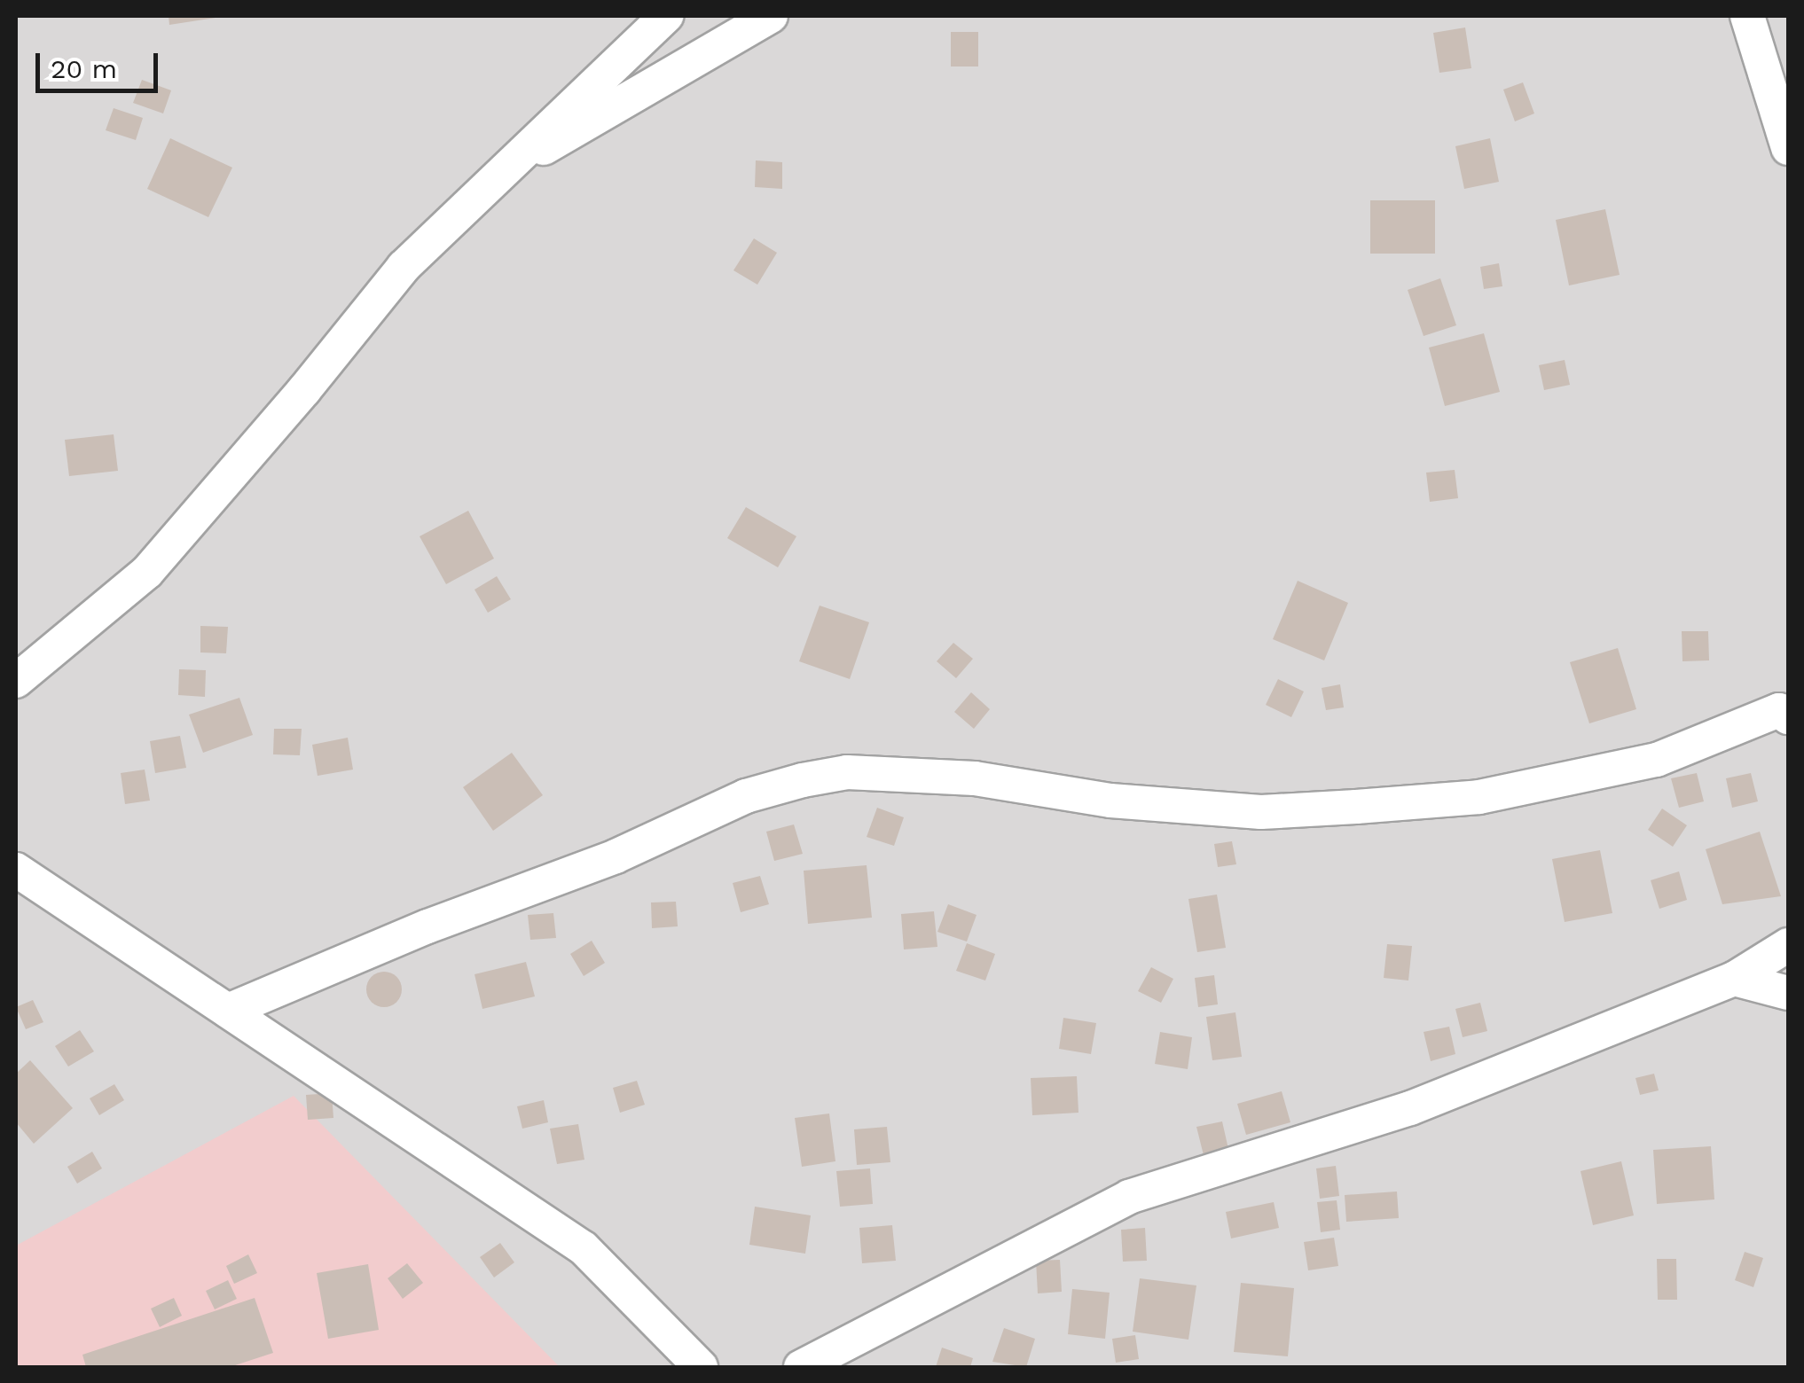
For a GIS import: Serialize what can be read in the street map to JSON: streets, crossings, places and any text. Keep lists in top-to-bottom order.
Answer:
{
  "scale_bar": "20 m"
}
